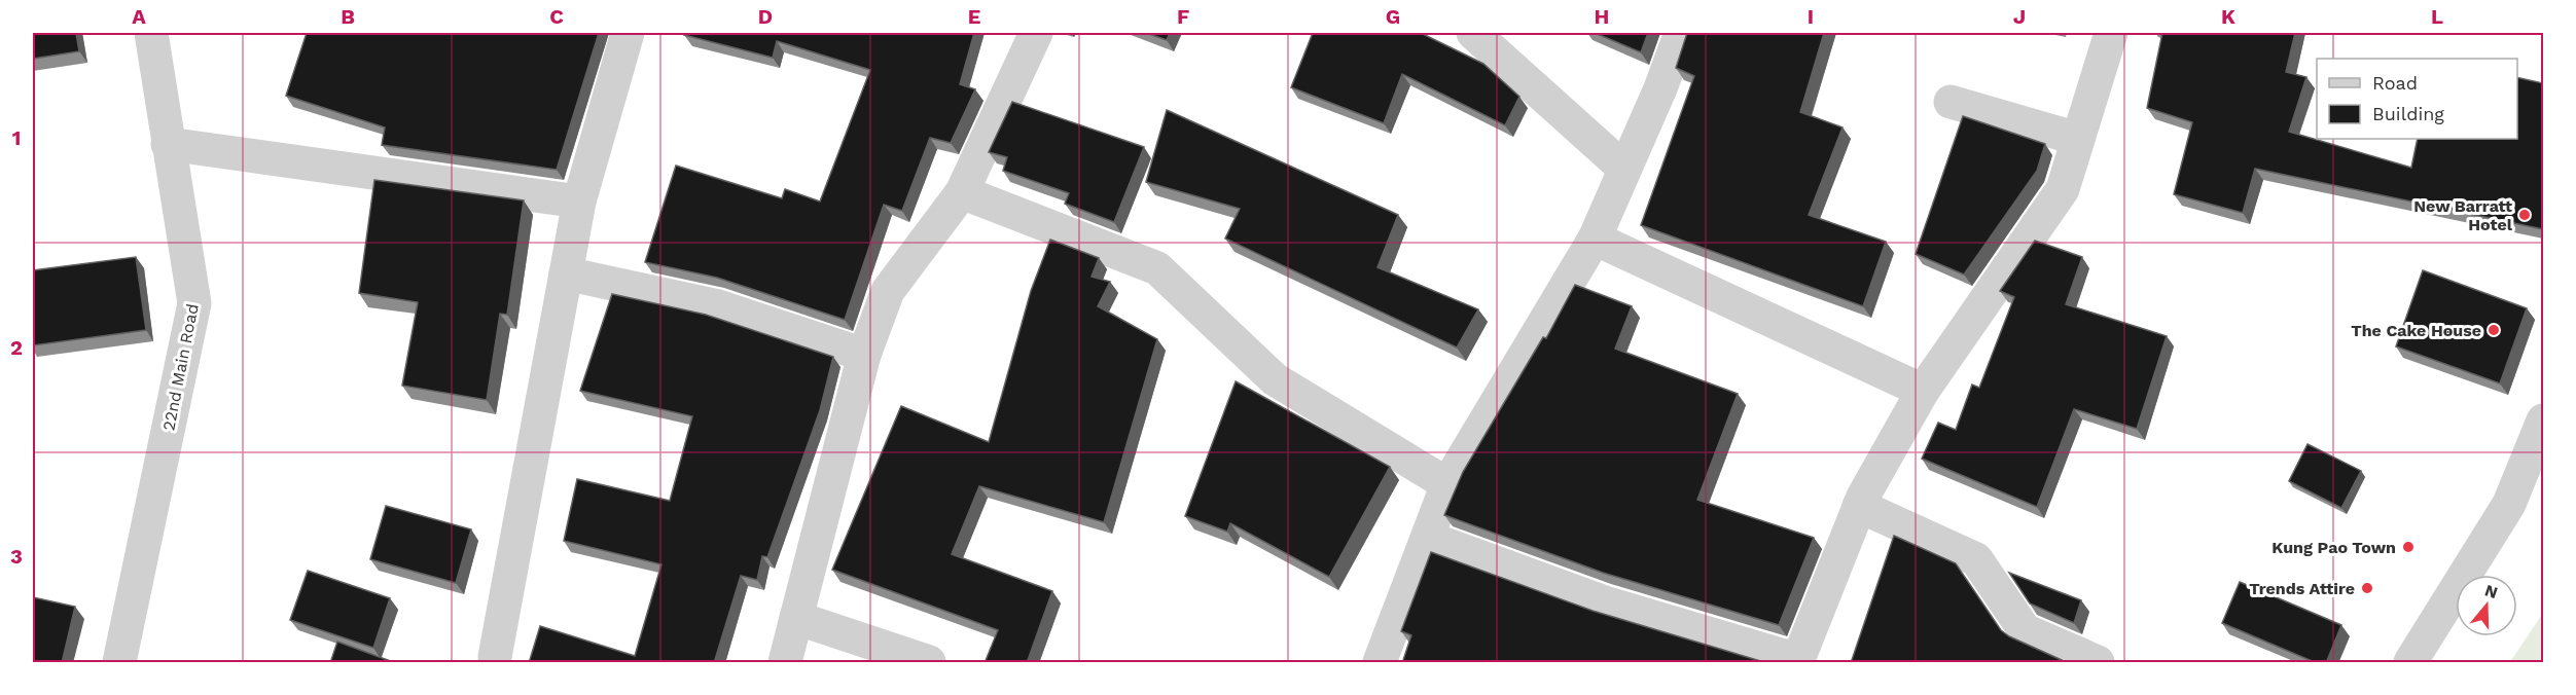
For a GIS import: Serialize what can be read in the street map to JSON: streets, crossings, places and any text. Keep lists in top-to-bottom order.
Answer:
{
  "streets": {
    "street": ["22nd Main Road"]
  },
  "places": [
    "New Barratt Hotel",
    "The Cake House",
    "Kung Pao Town",
    "Trends Attire"
  ],
  "legend": ["Road", "Building"],
  "north": "top",
  "grid": {
    "columns": [
      "A",
      "B",
      "C",
      "D",
      "E",
      "F",
      "G",
      "H",
      "I",
      "J",
      "K",
      "L"
    ],
    "rows": ["1", "2", "3"]
  }
}
